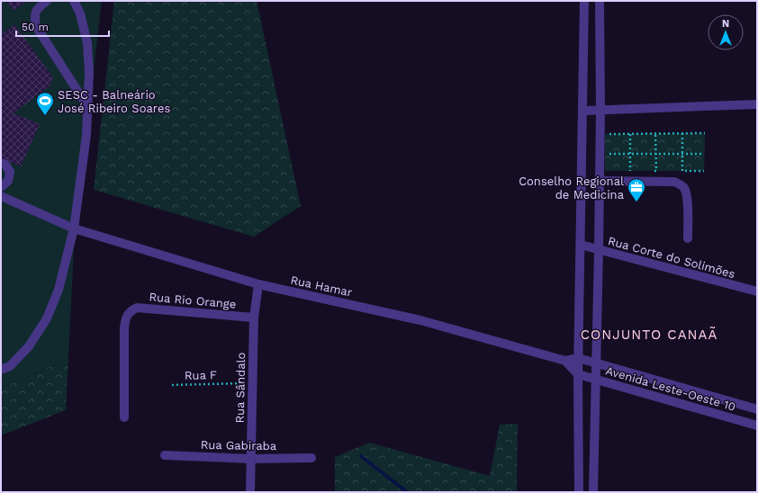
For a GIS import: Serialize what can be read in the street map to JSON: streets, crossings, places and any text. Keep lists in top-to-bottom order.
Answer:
{
  "streets": {
    "street": [
      "Rua Corte do Solimões",
      "Rua Hamar",
      "Rua Rio Orange",
      "Rua Sândalo",
      "Avenida Leste-Oeste 10",
      "Rua Gabiraba"
    ],
    "path": ["Rua F"]
  },
  "crossings": [
    ["Rua Hamar", "Rua Sândalo"],
    ["Rua Hamar", "Avenida Leste-Oeste 10"],
    ["Rua Rio Orange", "Rua Sândalo"],
    ["Rua F", "Rua Sândalo"],
    ["Rua Sândalo", "Rua Gabiraba"]
  ],
  "districts": ["CONJUNTO CANAÃ"],
  "places": {
    "sports": ["SESC - Balneário José Ribeiro Soares"],
    "office": ["Conselho Regional de Medicina"]
  },
  "scale_bar": "50 m",
  "north": "top"
}
